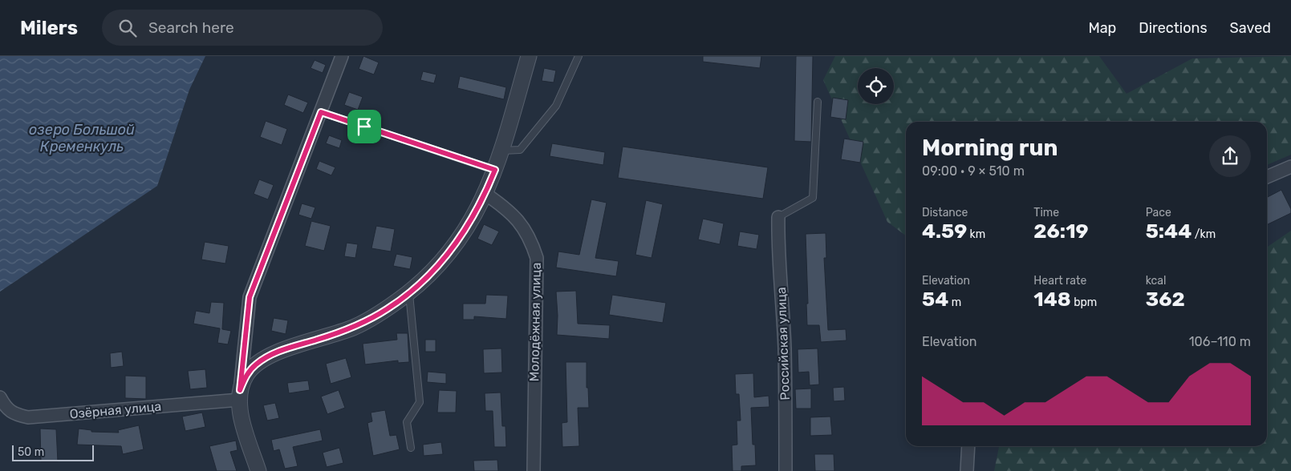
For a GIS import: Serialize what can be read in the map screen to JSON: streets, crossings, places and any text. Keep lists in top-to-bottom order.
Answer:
{
  "streets": {
    "street": ["Молодёжная улица", "Российская улица", "Озёрная улица"]
  },
  "water": ["озеро Большой Кременкуль"],
  "scale_bar": "50 m",
  "page": {
    "header": "Milers",
    "search": "Search here",
    "nav": ["Map", "Directions", "Saved"],
    "heading": ["Morning run", "09:00 · 9 × 510 m"],
    "stats": [
      ["Distance", "4.59 km"],
      ["Time", "26:19"],
      ["Pace", "5:44 /km"],
      ["Elevation", "54 m"],
      ["Heart rate", "148 bpm"],
      ["kcal", "362"]
    ],
    "chart": ["Elevation", "106–110 m"],
    "scale": "50 m"
  }
}
